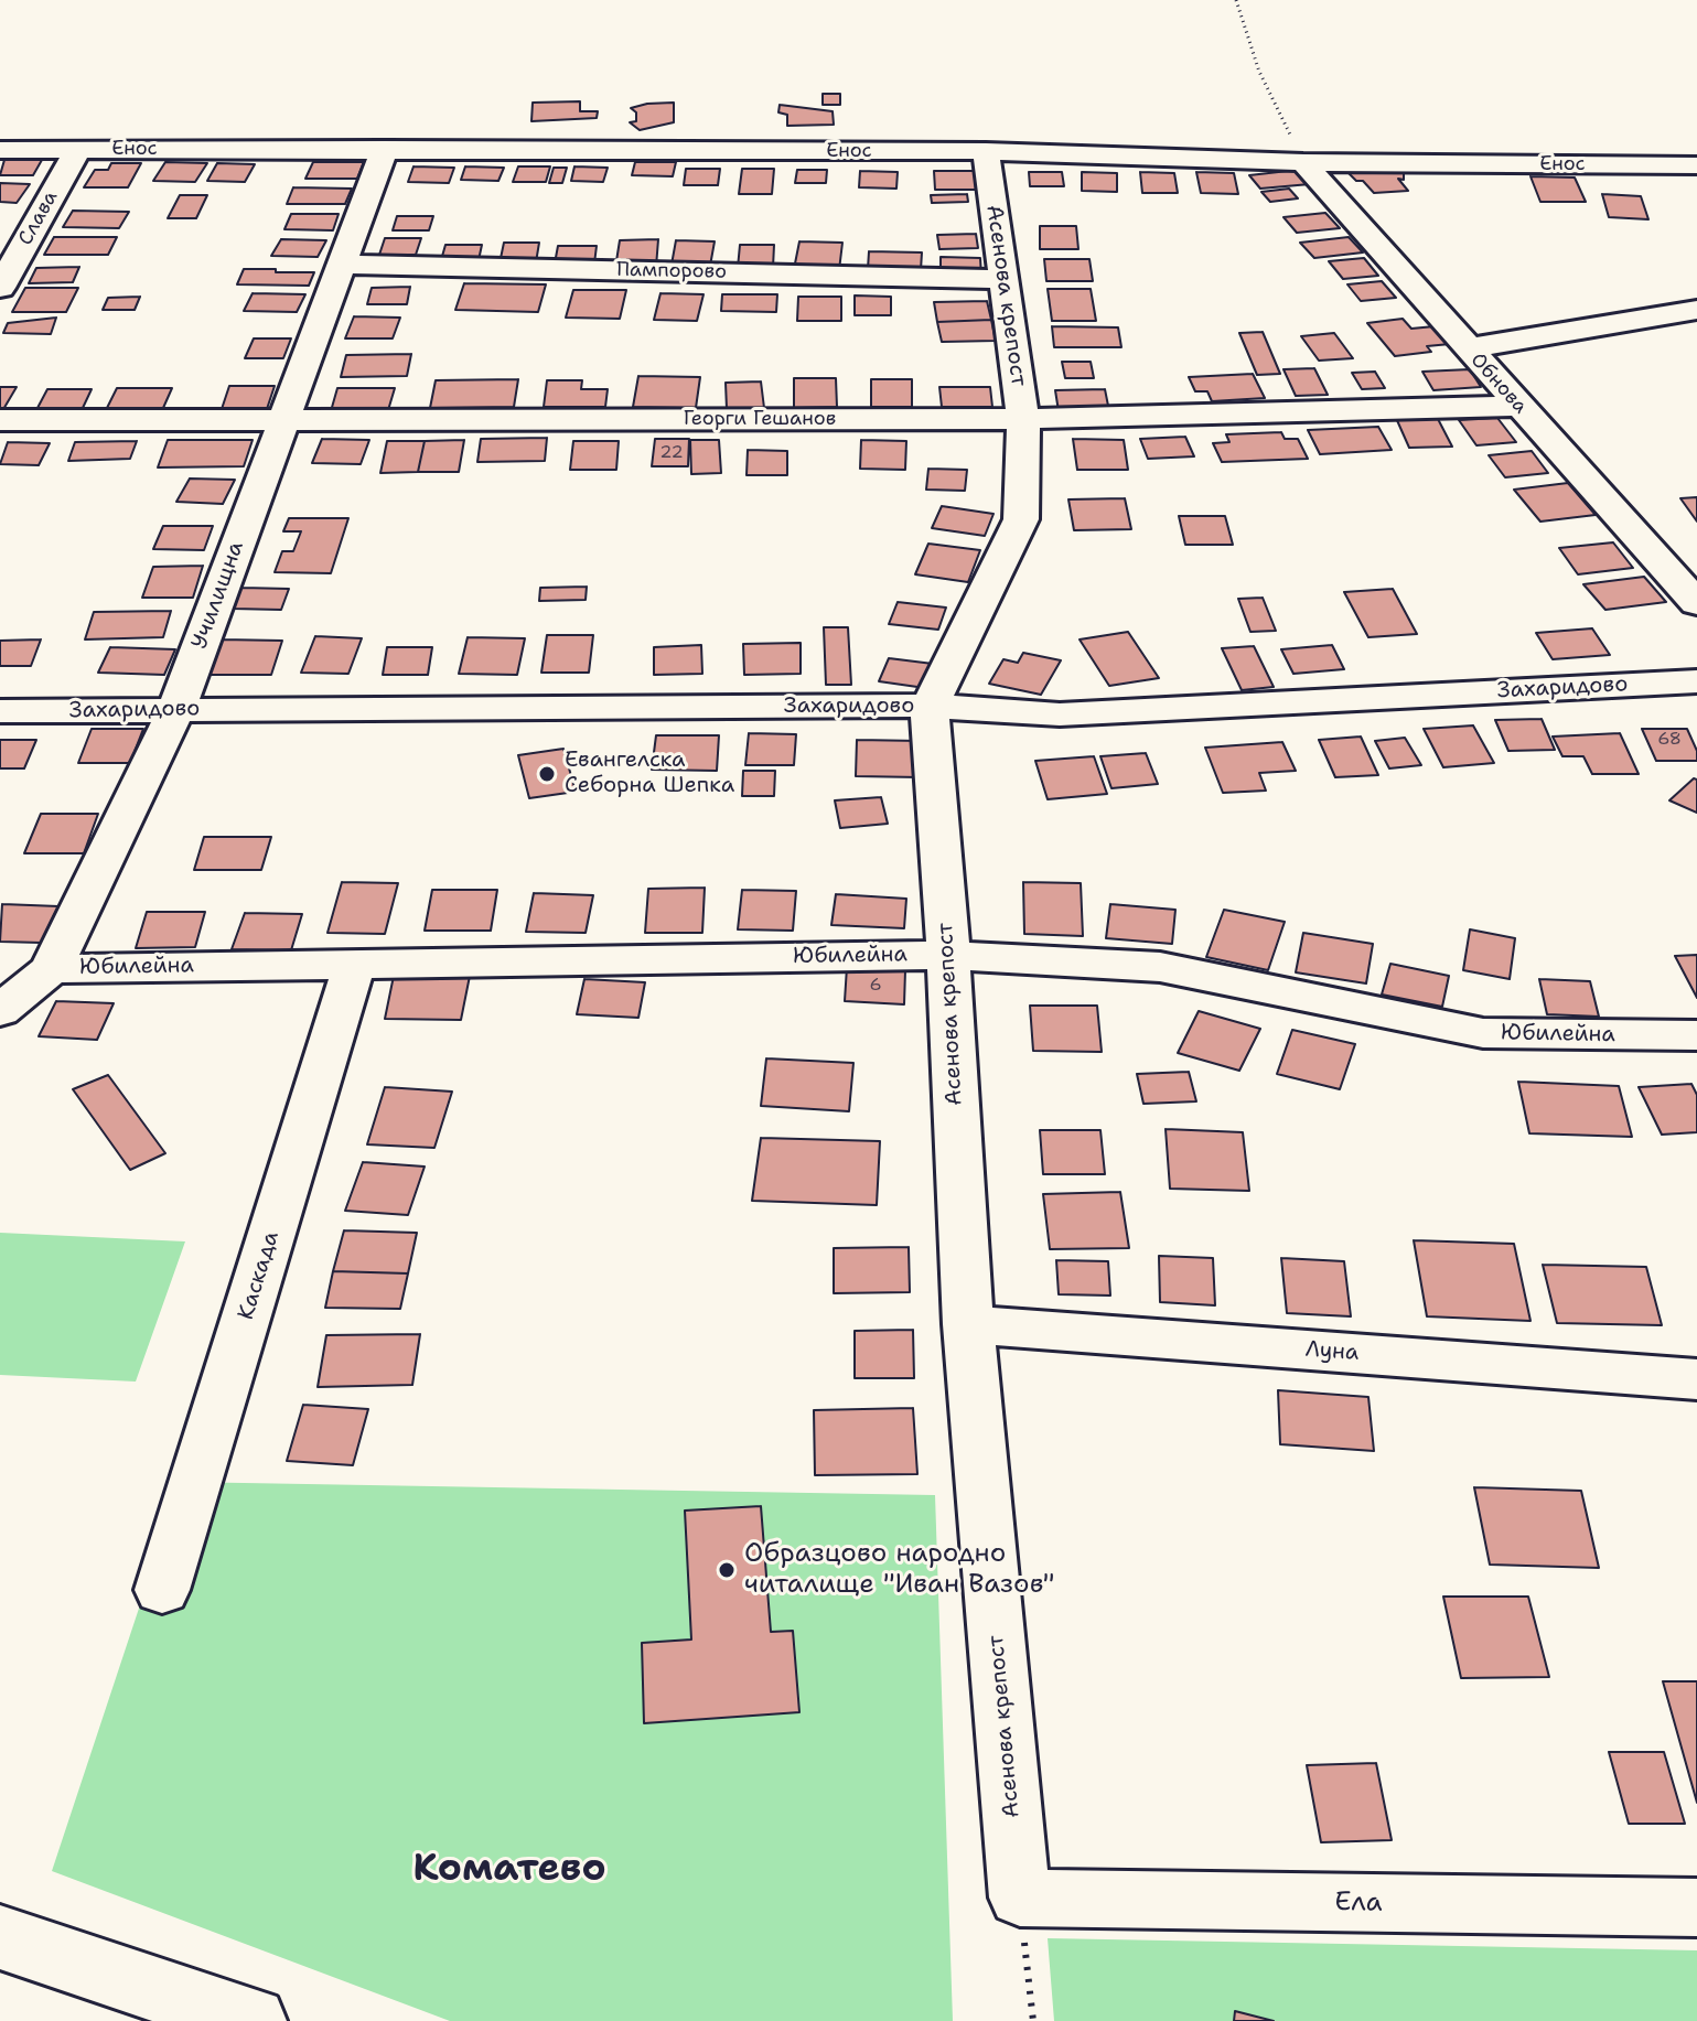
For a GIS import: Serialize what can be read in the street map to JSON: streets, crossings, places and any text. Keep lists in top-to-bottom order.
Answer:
{
  "streets": {
    "street": [
      "Енос",
      "Слава",
      "Пампорово",
      "Асенова крепост",
      "Обнова",
      "Георги Гешанов",
      "Училищна",
      "Захаридово",
      "Юбилейна",
      "Каскада",
      "Луна",
      "Ела"
    ]
  },
  "crossings": [
    ["Енос", "Слава"],
    ["Енос", "Асенова крепост"],
    ["Енос", "Обнова"],
    ["Енос", "Училищна"],
    ["Пампорово", "Асенова крепост"],
    ["Пампорово", "Училищна"],
    ["Асенова крепост", "Георги Гешанов"],
    ["Асенова крепост", "Захаридово"],
    ["Асенова крепост", "Юбилейна"],
    ["Асенова крепост", "Луна"],
    ["Асенова крепост", "Ела"],
    ["Обнова", "Георги Гешанов"],
    ["Георги Гешанов", "Училищна"],
    ["Училищна", "Захаридово"],
    ["Училищна", "Юбилейна"],
    ["Юбилейна", "Каскада"]
  ],
  "districts": ["Коматево"],
  "places": ["Евангелска Себорна Шепка", "Образцово народно читалище \"Иван Вазов\""],
  "house_numbers": ["22", "68", "6"]
}
